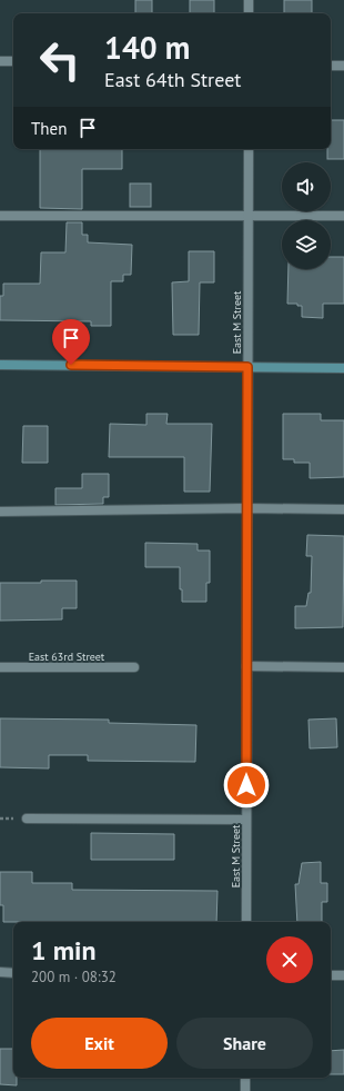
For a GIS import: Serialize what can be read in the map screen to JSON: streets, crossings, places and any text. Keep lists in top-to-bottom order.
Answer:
{
  "streets": {
    "street": ["East M Street", "East 63rd Street"]
  },
  "page": {
    "turn": ["140 m", "East 64th Street"],
    "then": "Then",
    "heading": ["1 min", "200 m · 08:32"],
    "buttons": ["Exit", "Share"]
  }
}
